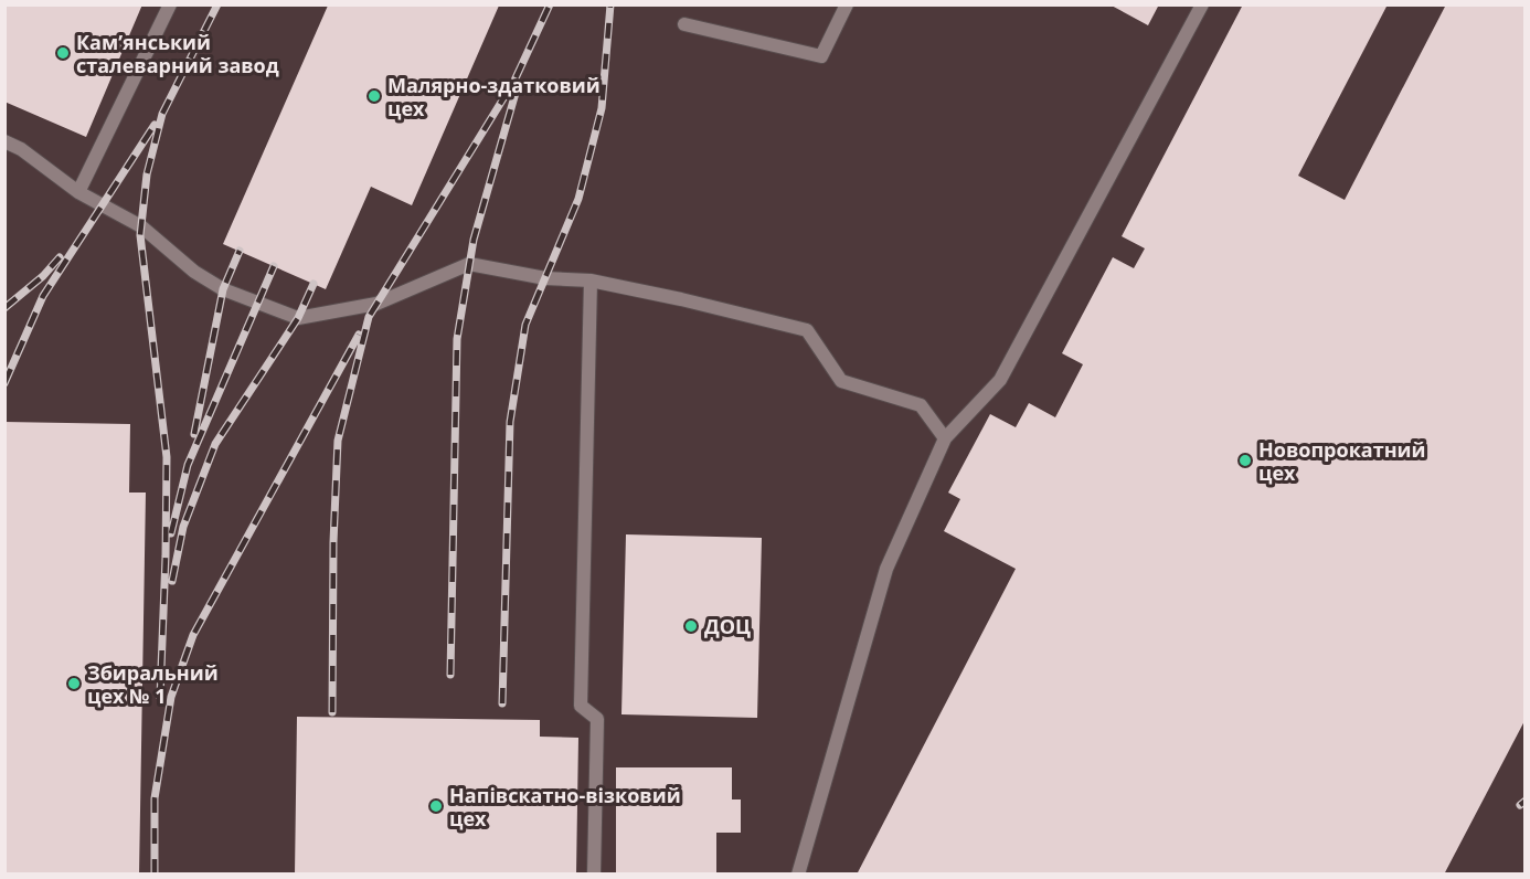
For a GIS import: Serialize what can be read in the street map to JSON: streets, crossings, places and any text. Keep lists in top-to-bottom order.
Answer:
{
  "places": [
    "Кам’янський сталеварний завод",
    "Малярно-здатковий цех",
    "Новопрокатний цех",
    "ДОЦ",
    "Збиральний цех № 1",
    "Напівскатно-візковий цех"
  ]
}
